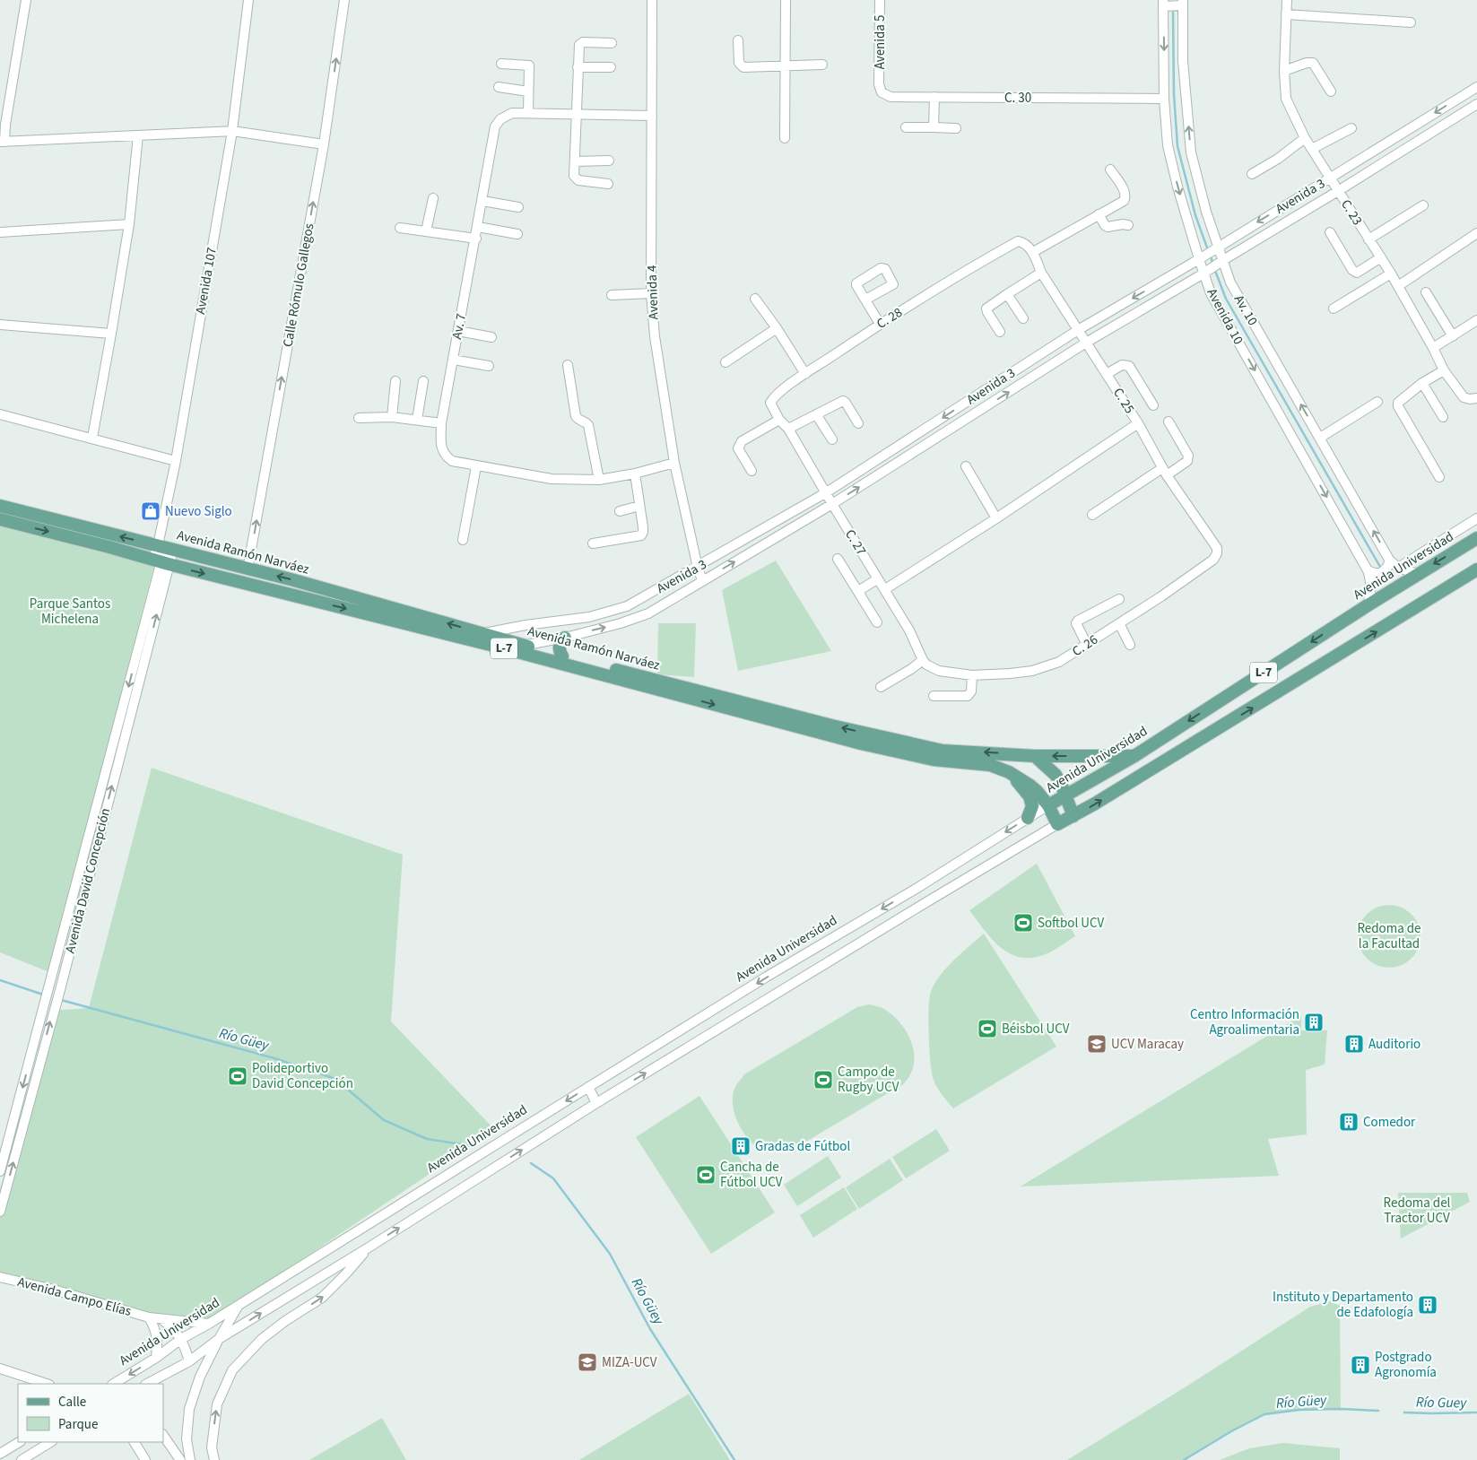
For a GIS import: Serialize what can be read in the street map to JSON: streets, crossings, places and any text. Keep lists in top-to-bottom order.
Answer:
{
  "streets": {
    "main road": ["Avenida Ramón Narváez", "Avenida Universidad", "L-7"],
    "street": [
      "Avenida 5",
      "C. 30",
      "Avenida 3",
      "C. 23",
      "Avenida 107",
      "Calle Rómulo Gallegos",
      "Avenida 4",
      "Av. 10",
      "Avenida 10",
      "C. 28",
      "Av. 7",
      "C. 25",
      "C. 27",
      "C. 26",
      "Avenida David Concepción",
      "Avenida Campo Elías"
    ]
  },
  "crossings": [
    ["Avenida 5", "C. 30"],
    ["C. 30", "Avenida 10"],
    ["Avenida 3", "C. 23"],
    ["Avenida 3", "Avenida 4"],
    ["Avenida 3", "Av. 10"],
    ["Avenida 3", "Avenida 10"],
    ["Avenida 3", "C. 25"],
    ["Avenida 3", "C. 27"],
    ["Avenida 3", "Avenida Ramón Narváez"],
    ["Avenida 107", "Avenida Ramón Narváez"],
    ["Avenida 107", "Avenida David Concepción"],
    ["Calle Rómulo Gallegos", "Avenida Ramón Narváez"],
    ["Avenida 4", "Av. 7"],
    ["Av. 10", "Avenida Universidad"],
    ["Avenida 10", "Avenida Universidad"],
    ["C. 28", "C. 25"],
    ["C. 28", "C. 27"],
    ["C. 25", "C. 26"],
    ["C. 27", "C. 26"],
    ["Avenida Ramón Narváez", "Avenida Universidad"],
    ["Avenida Ramón Narváez", "L-7"],
    ["Avenida Ramón Narváez", "Avenida David Concepción"],
    ["Avenida Universidad", "Avenida Campo Elías"]
  ],
  "one_way": [
    "Calle Rómulo Gallegos",
    "Av. 10",
    "Avenida 10",
    "Avenida Universidad"
  ],
  "water": ["Río Güey", "Río Guey"],
  "parks": ["Parque Santos Michelena", "Redoma de la Facultad", "Redoma del Tractor UCV"],
  "places": {
    "shop": ["Nuevo Siglo"],
    "sports": [
      "Softbol UCV",
      "Béisbol UCV",
      "Polideportivo David Concepción",
      "Campo de Rugby UCV",
      "Cancha de Fútbol UCV"
    ],
    "building": [
      "Centro Información Agroalimentaria",
      "Auditorio",
      "Comedor",
      "Gradas de Fútbol",
      "Instituto y Departamento de Edafología",
      "Postgrado Agronomía"
    ],
    "school or university": ["UCV Maracay", "MIZA-UCV"]
  },
  "legend": ["Calle", "Parque"]
}
